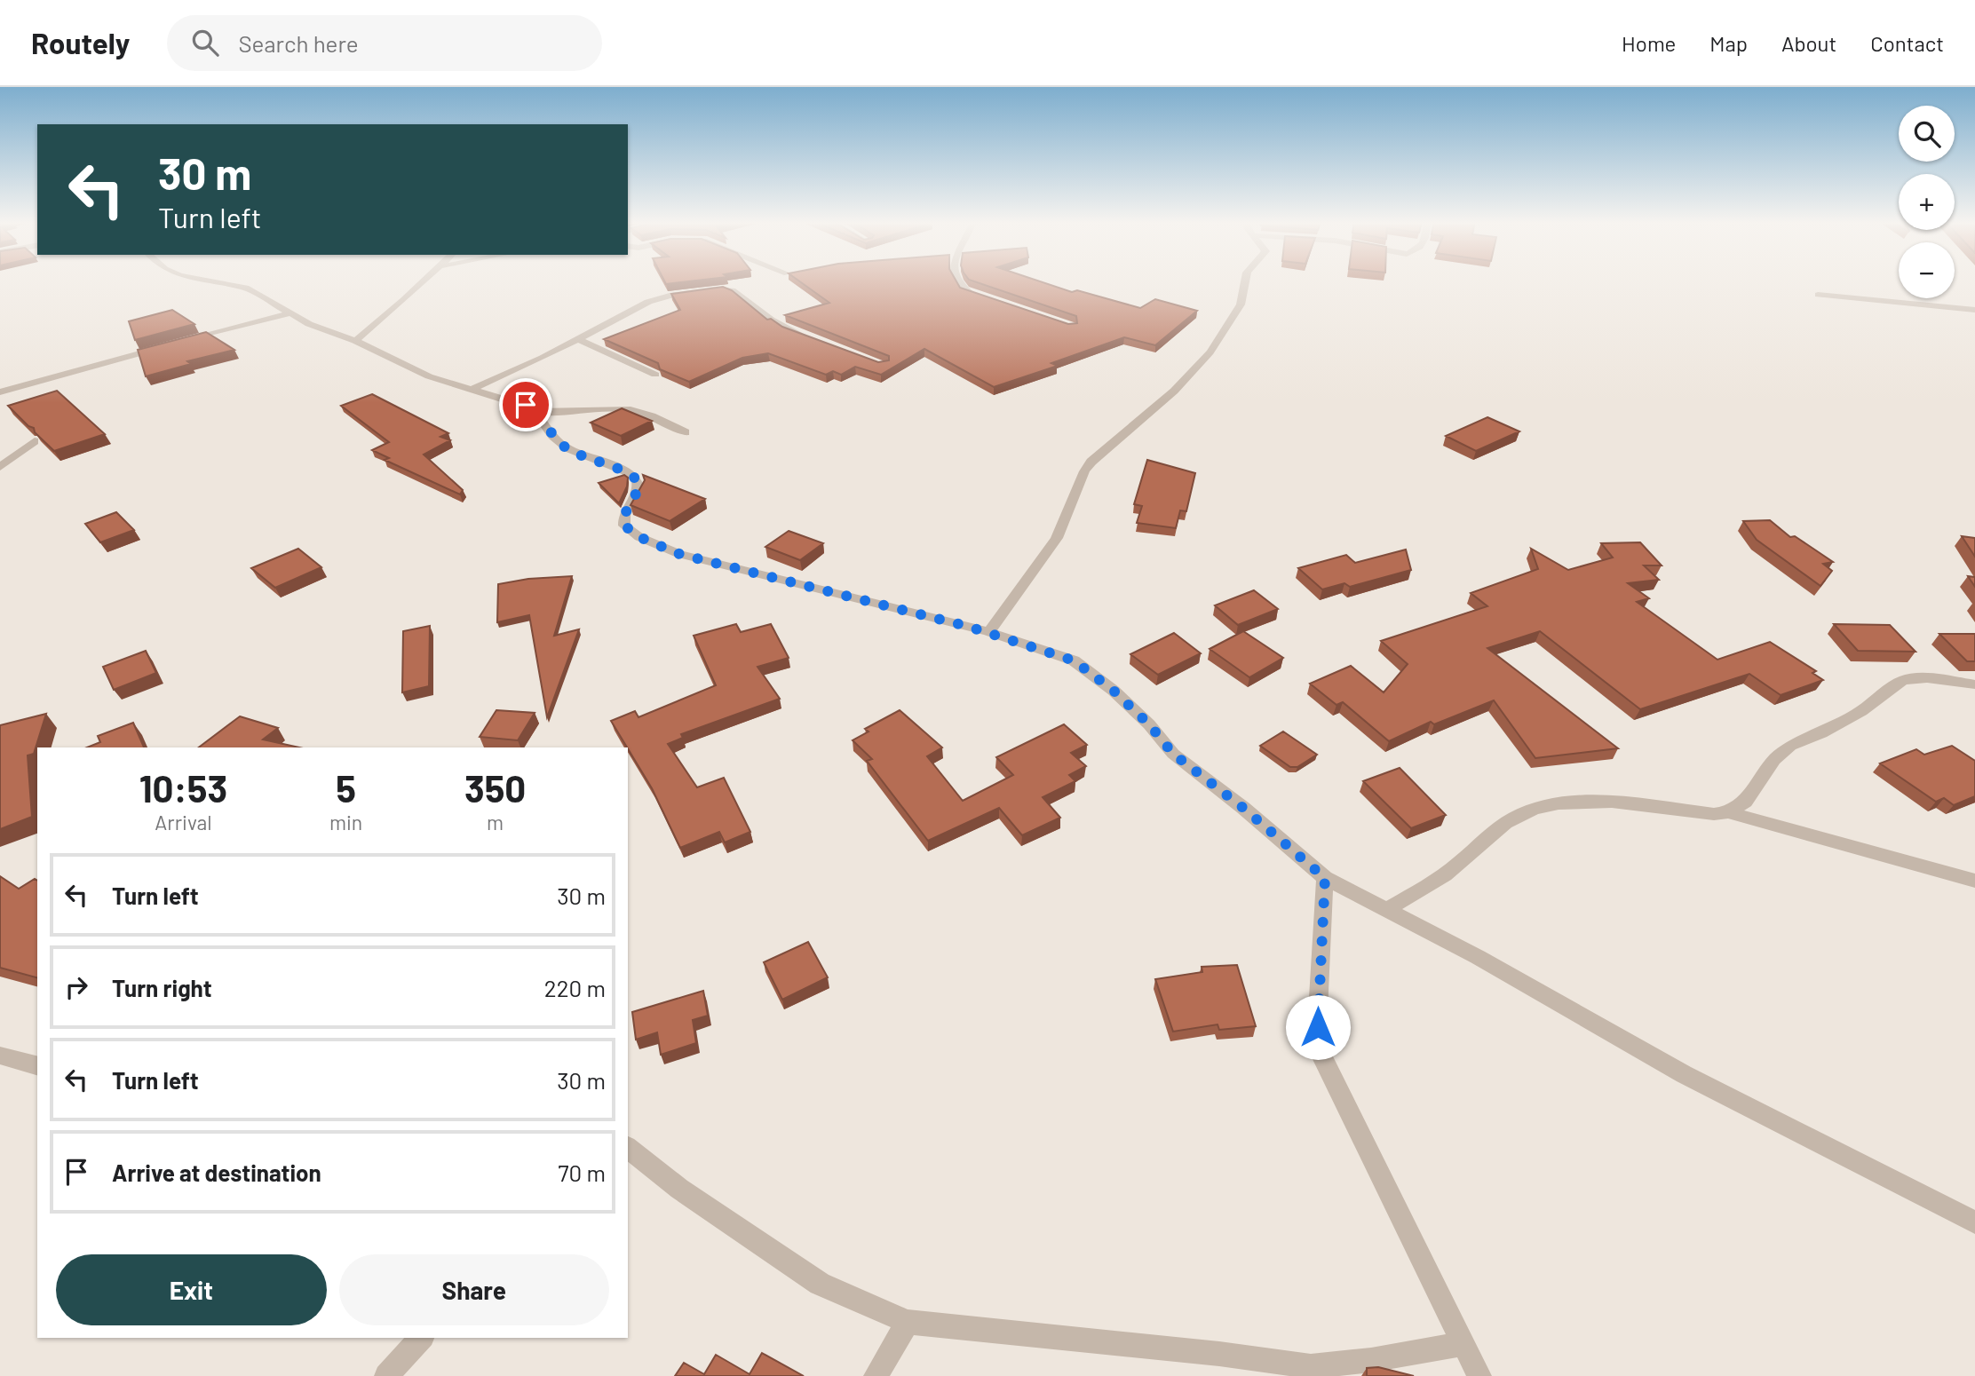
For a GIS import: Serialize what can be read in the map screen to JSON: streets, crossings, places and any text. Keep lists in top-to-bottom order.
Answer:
{
  "page": {
    "header": "Routely",
    "search": "Search here",
    "nav": [
      "Home",
      "Map",
      "About",
      "Contact"
    ],
    "map_buttons": ["+", "−"],
    "turn": ["30 m", "Turn left"],
    "eta": [
      "10:53",
      "Arrival",
      "5",
      "min",
      "350",
      "m"
    ],
    "list": [
      {
        "name": "Turn left",
        "value": "30 m"
      },
      {
        "name": "Turn right",
        "value": "220 m"
      },
      {
        "name": "Turn left",
        "value": "30 m"
      },
      {
        "name": "Arrive at destination",
        "value": "70 m"
      }
    ],
    "buttons": ["Exit", "Share"]
  }
}
